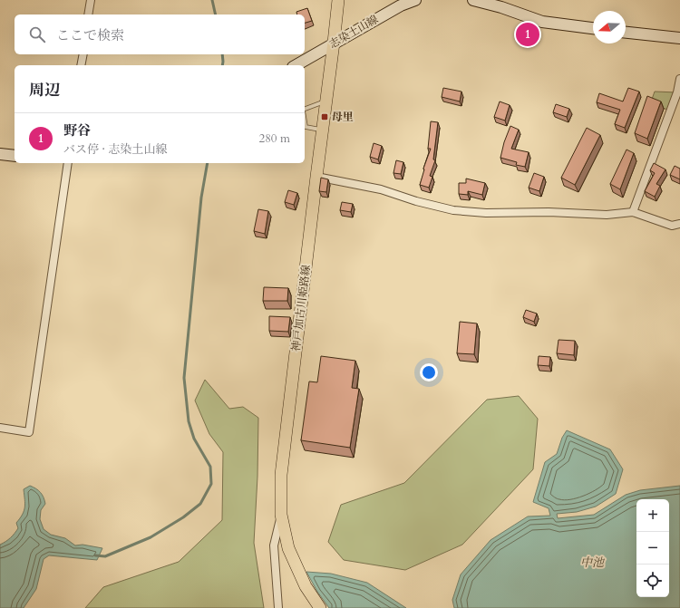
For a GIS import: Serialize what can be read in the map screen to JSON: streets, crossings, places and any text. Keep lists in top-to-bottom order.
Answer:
{
  "streets": {
    "main road": ["志染土山線", "神戸加古川姫路線"]
  },
  "crossings": [
    ["志染土山線", "神戸加古川姫路線"]
  ],
  "water": ["中池"],
  "places": {
    "transit": ["母里"]
  },
  "north": "left",
  "page": {
    "search": "ここで検索",
    "pins": "1",
    "heading": "周辺",
    "list": [
      {
        "mark": "1",
        "name": "野谷",
        "note": "バス停 · 志染土山線",
        "value": "280 m"
      }
    ],
    "map_buttons": ["+", "−"]
  }
}
